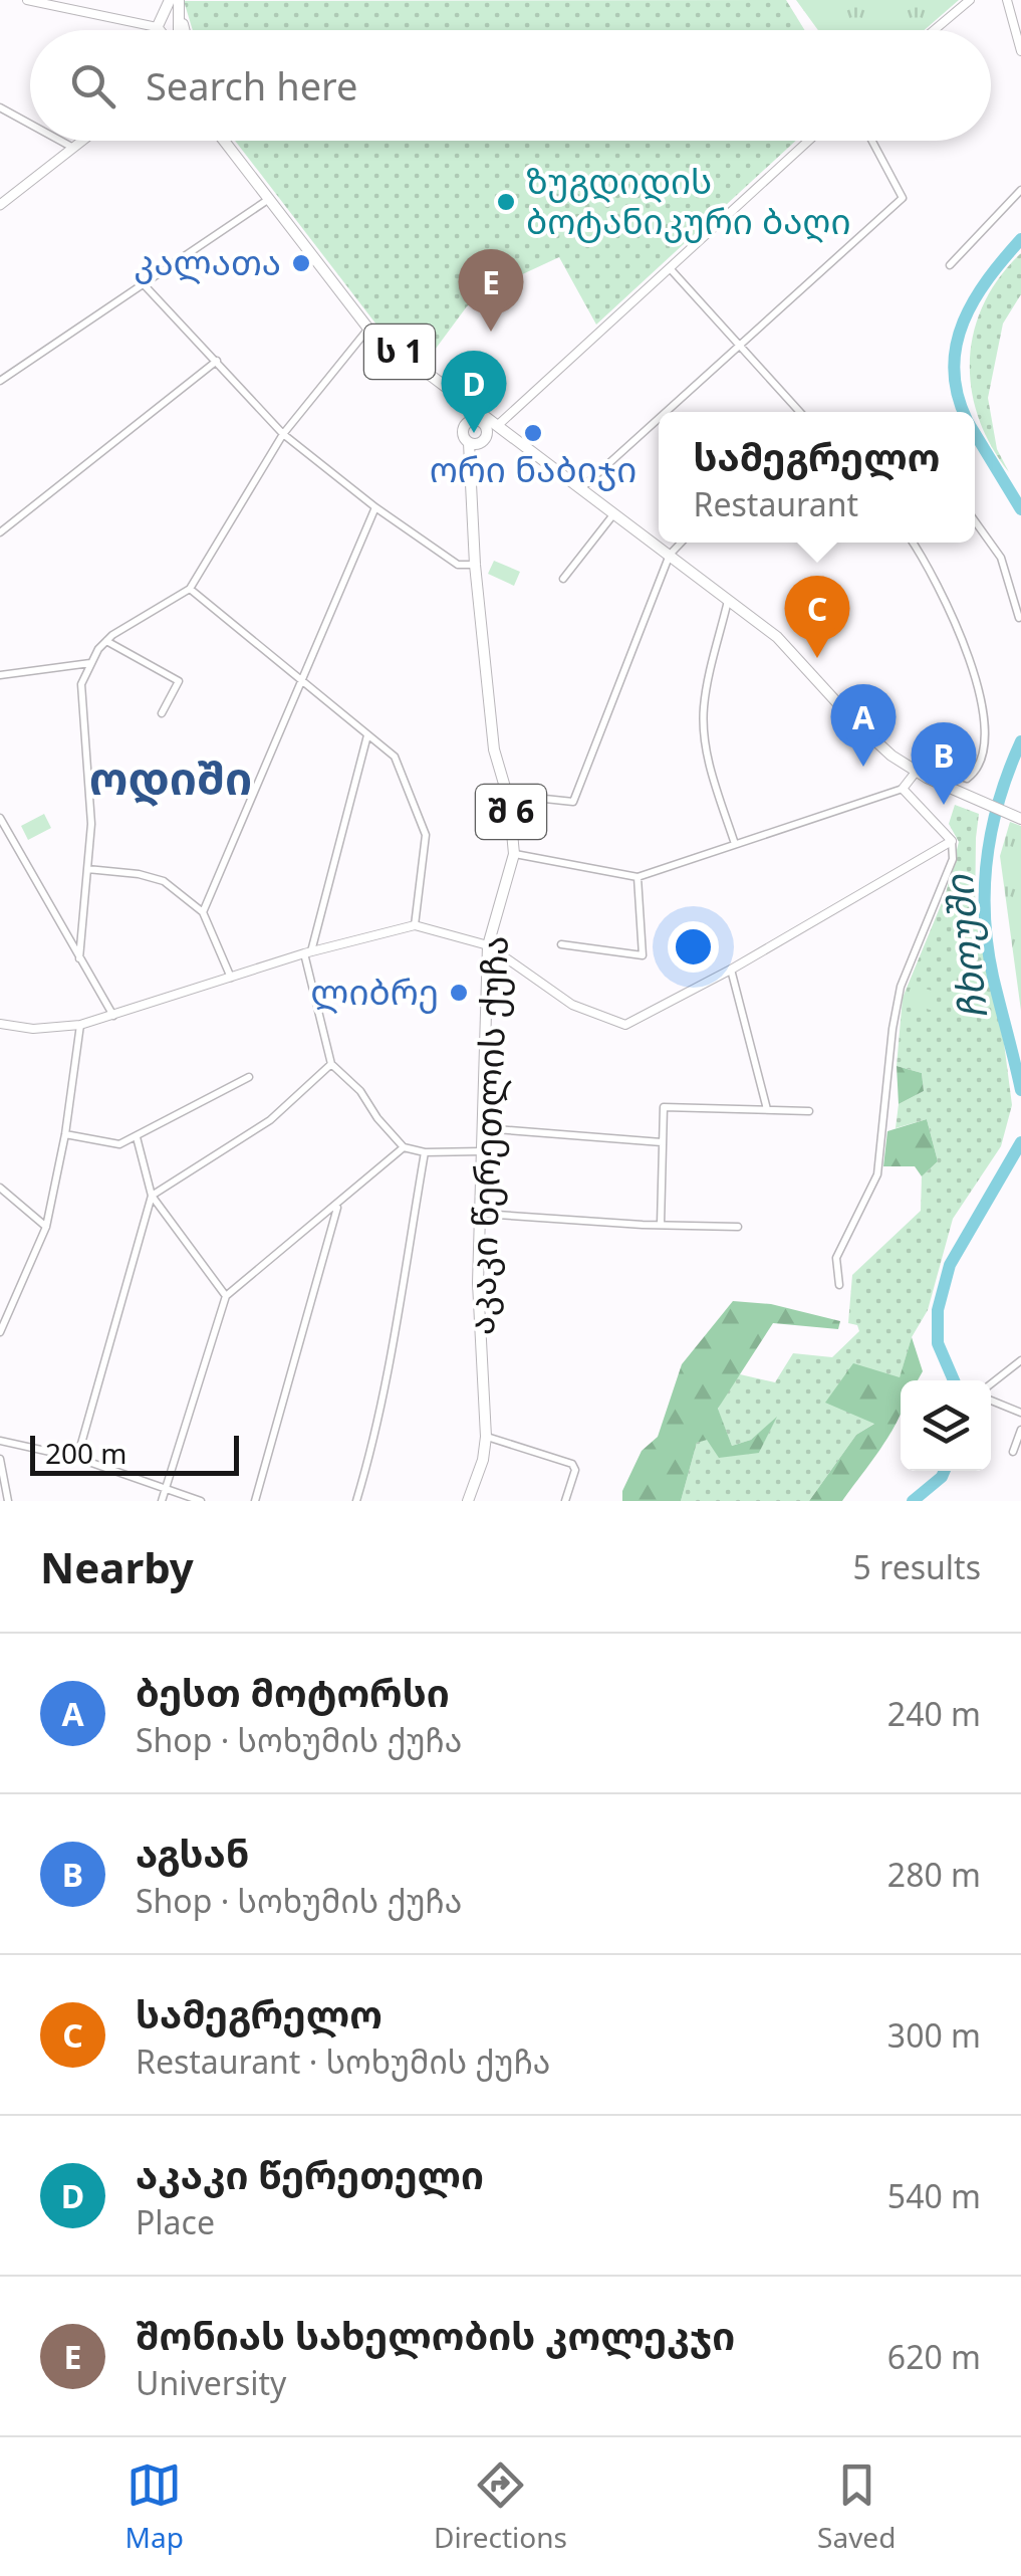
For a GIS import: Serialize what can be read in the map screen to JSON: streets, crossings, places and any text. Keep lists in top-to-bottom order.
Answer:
{
  "streets": {
    "main road": ["ს 1", "შ 6", "აკაკი წერეთლის ქუჩა"]
  },
  "crossings": [
    ["ს 1", "შ 6"],
    ["შ 6", "აკაკი წერეთლის ქუჩა"]
  ],
  "districts": ["ოდიში"],
  "water": ["ჩხოუში"],
  "places": [
    "ზუგდიდის ბოტანიკური ბაღი",
    "კალათა",
    "ორი ნაბიჯი",
    "ლიბრე"
  ],
  "scale_bar": "200 m",
  "page": {
    "search": "Search here",
    "pins": [
      "E",
      "D",
      "C",
      "A",
      "B"
    ],
    "popup": ["სამეგრელო", "Restaurant"],
    "scale": "200 m",
    "heading": ["Nearby", "5 results"],
    "list": [
      {
        "mark": "A",
        "name": "ბესთ მოტორსი",
        "note": "Shop · სოხუმის ქუჩა",
        "value": "240 m"
      },
      {
        "mark": "B",
        "name": "აგსან",
        "note": "Shop · სოხუმის ქუჩა",
        "value": "280 m"
      },
      {
        "mark": "C",
        "name": "სამეგრელო",
        "note": "Restaurant · სოხუმის ქუჩა",
        "value": "300 m"
      },
      {
        "mark": "D",
        "name": "აკაკი წერეთელი",
        "note": "Place",
        "value": "540 m"
      },
      {
        "mark": "E",
        "name": "შონიას სახელობის კოლეკჯი",
        "note": "University",
        "value": "620 m"
      }
    ],
    "nav": ["Map", "Directions", "Saved"]
  }
}
